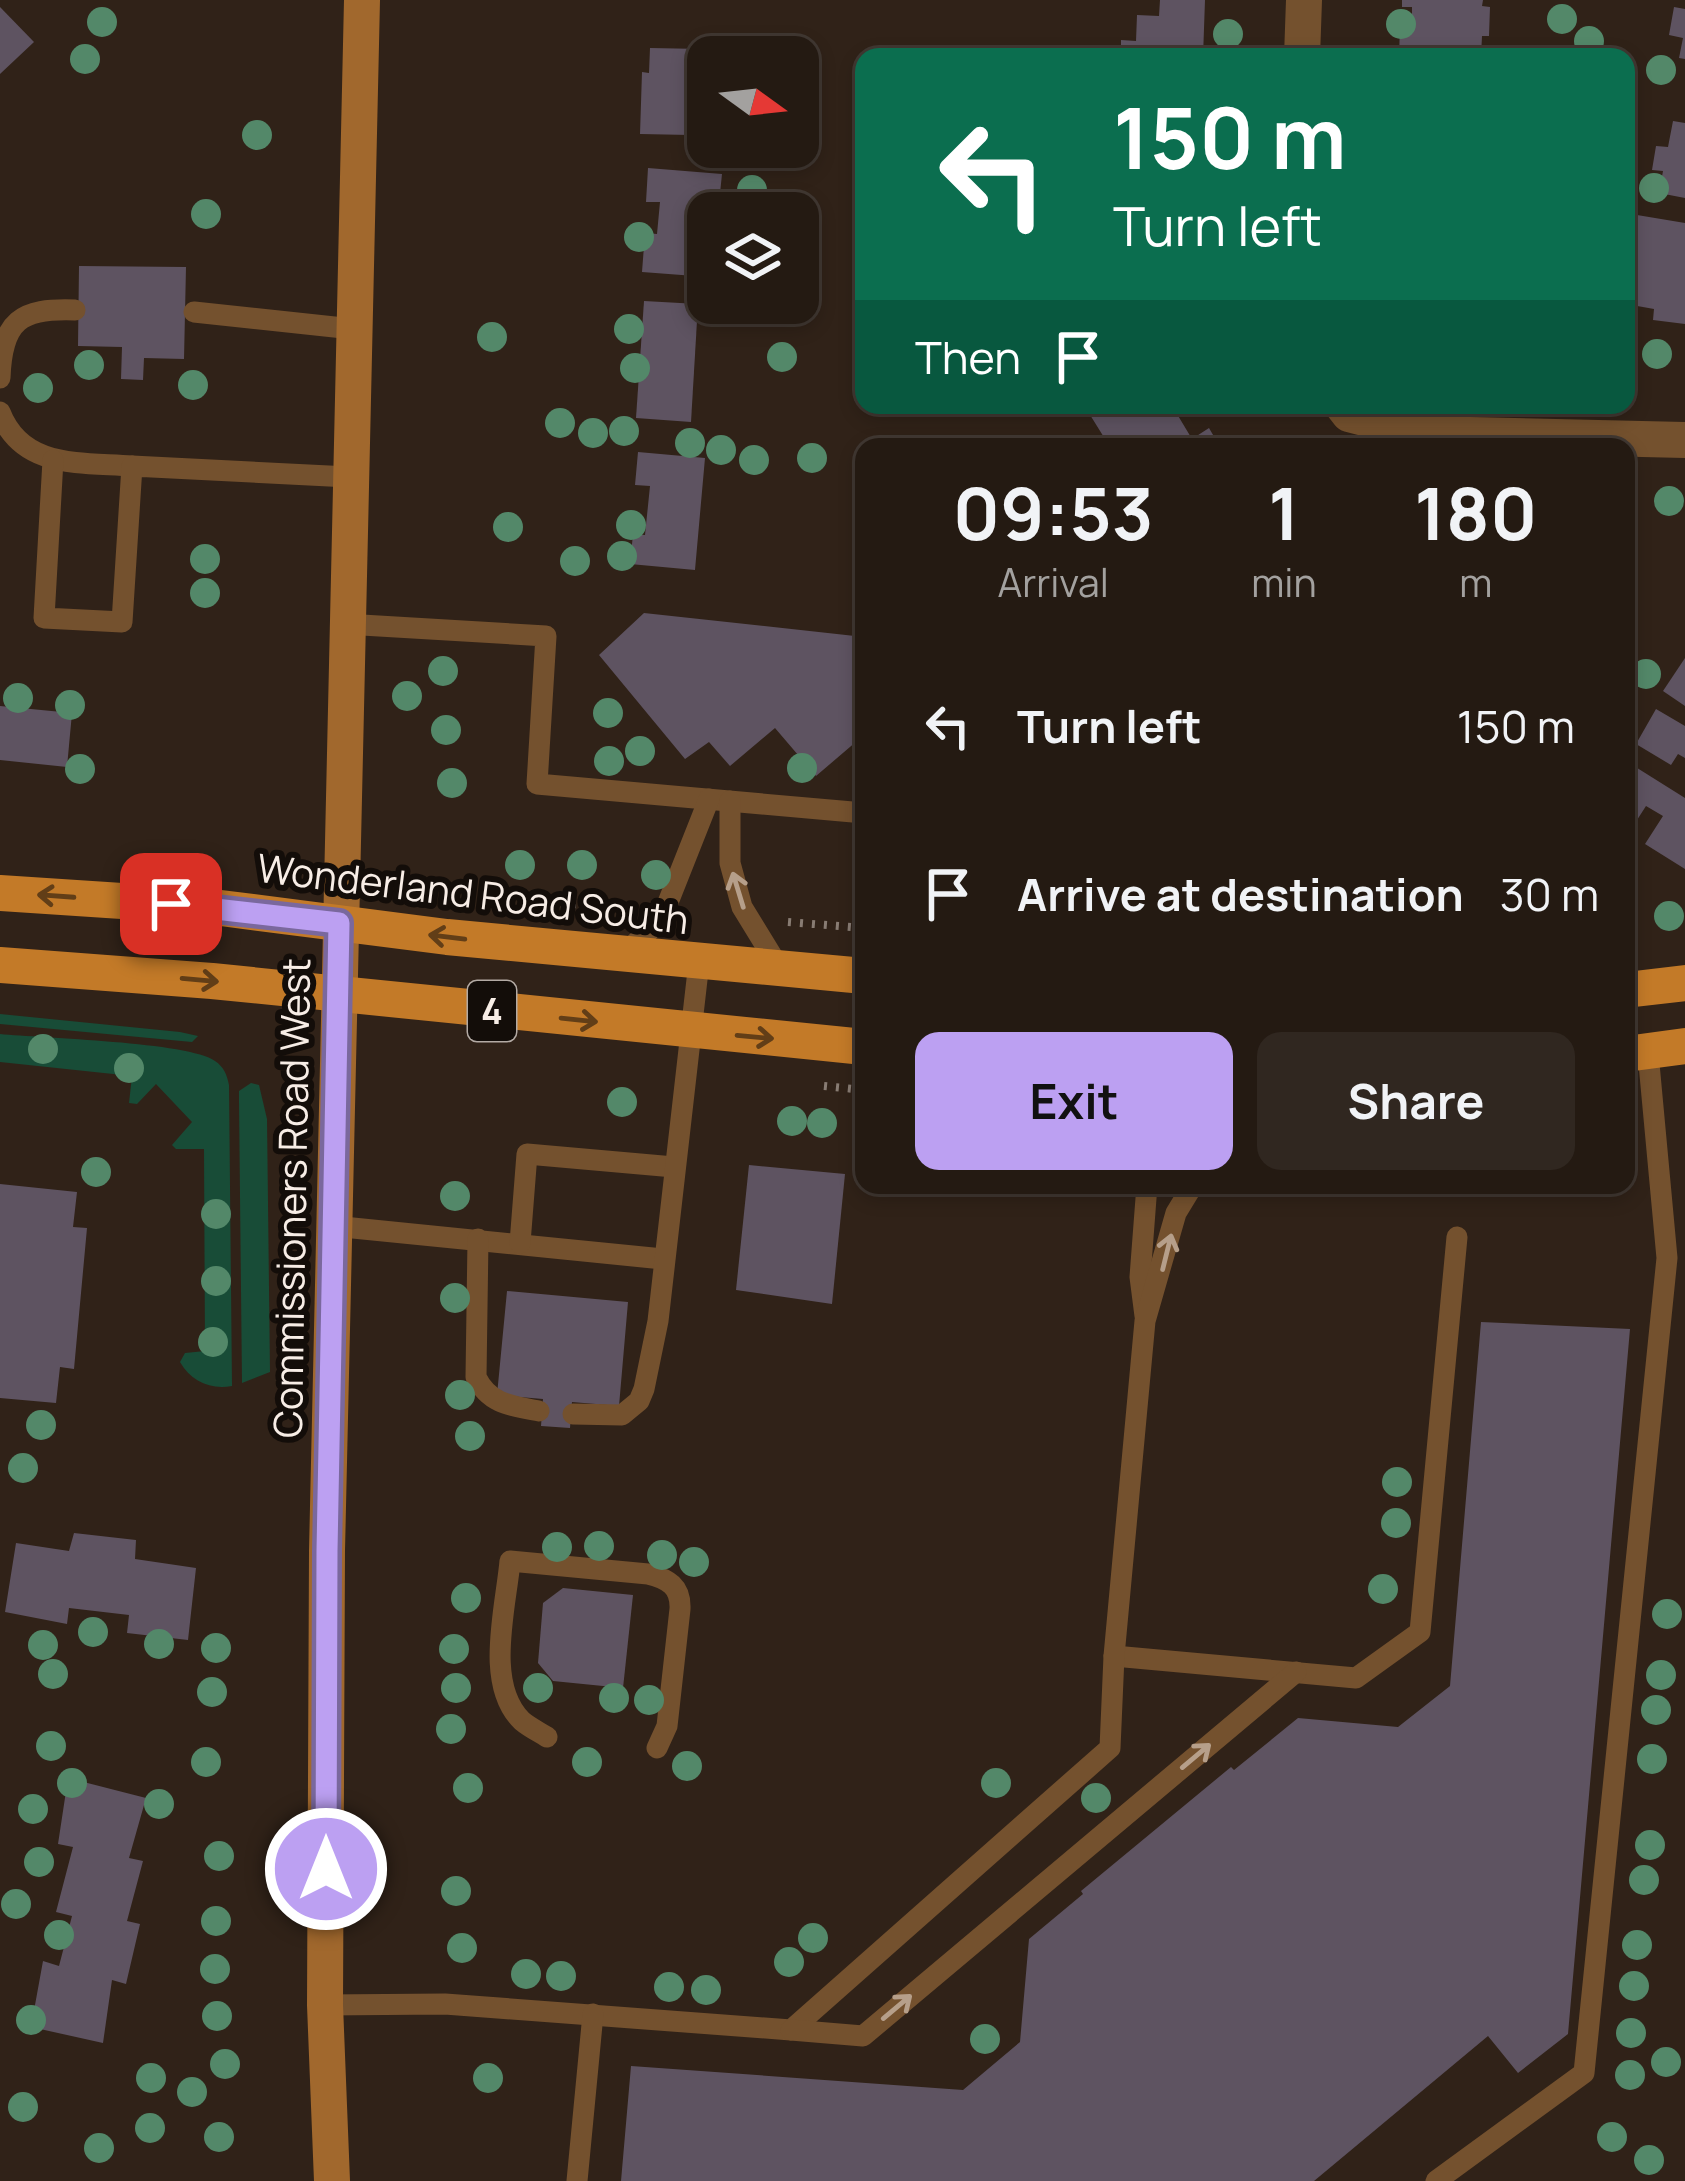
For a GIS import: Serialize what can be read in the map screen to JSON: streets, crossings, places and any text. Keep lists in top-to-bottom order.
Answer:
{
  "streets": {
    "main road": ["Wonderland Road South", "4", "Commissioners Road West"]
  },
  "crossings": [
    ["Wonderland Road South", "Commissioners Road West"],
    ["4", "Commissioners Road West"]
  ],
  "north": "right",
  "page": {
    "turn": ["150 m", "Turn left"],
    "then": "Then",
    "eta": [
      "09:53",
      "Arrival",
      "1",
      "min",
      "180",
      "m"
    ],
    "list": [
      {
        "name": "Turn left",
        "value": "150 m"
      },
      {
        "name": "Arrive at destination",
        "value": "30 m"
      }
    ],
    "buttons": ["Exit", "Share"]
  }
}
